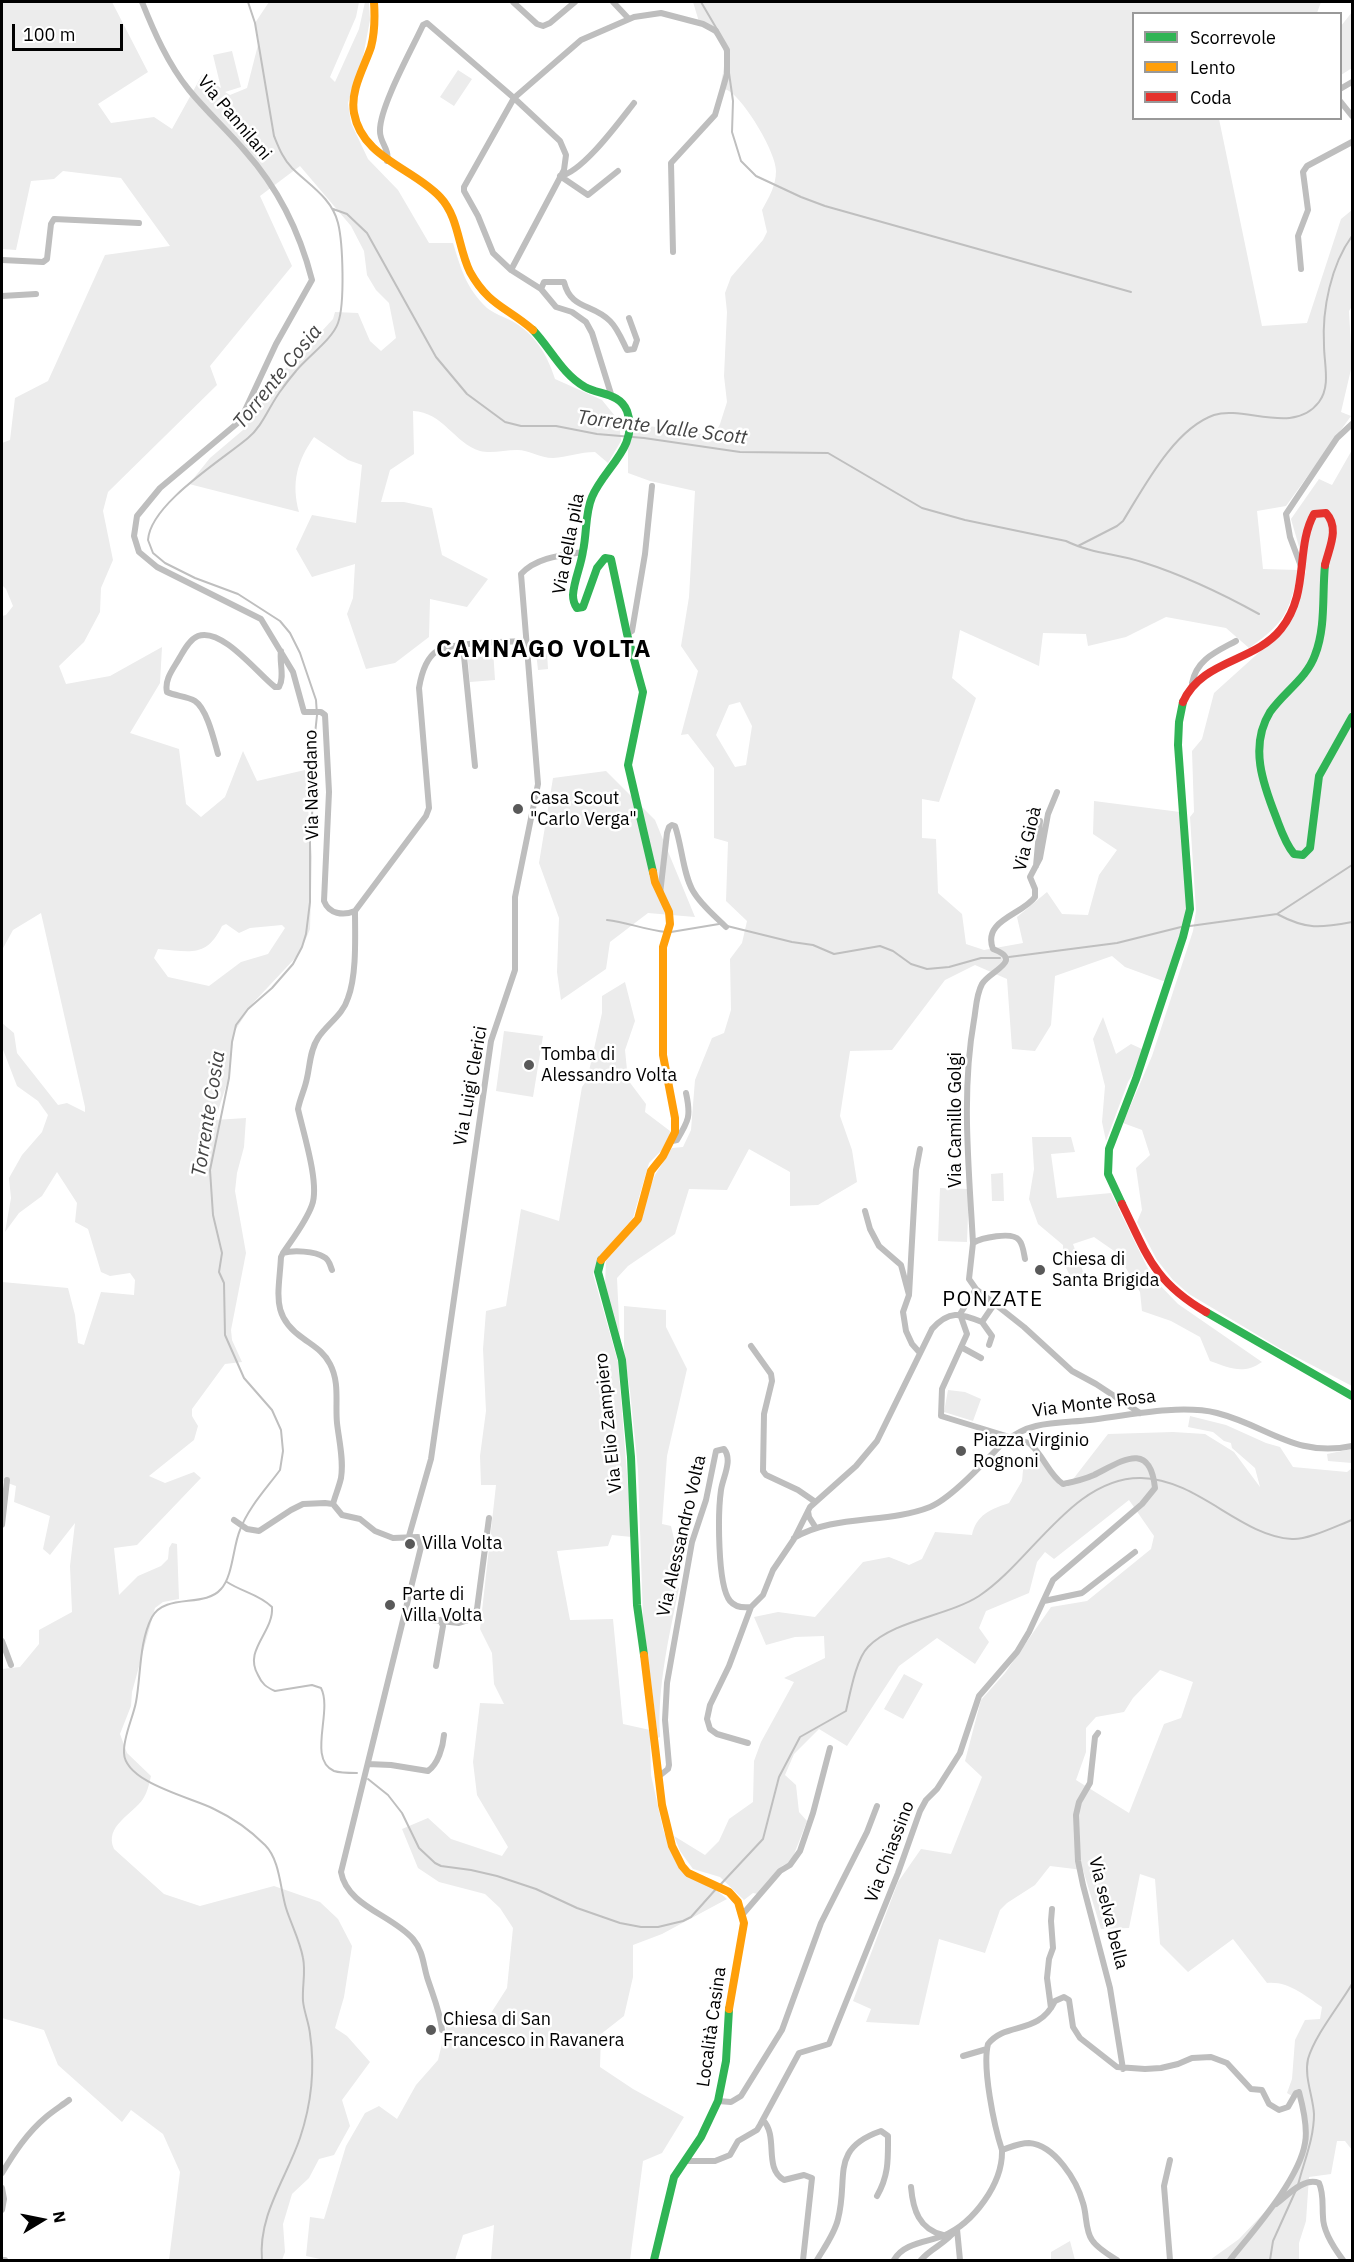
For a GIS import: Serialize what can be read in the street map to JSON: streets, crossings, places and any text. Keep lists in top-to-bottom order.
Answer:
{
  "streets": {
    "street": [
      "Via Pannilani",
      "Via della pila",
      "Via Navedano",
      "Via Gioà",
      "Via Luigi Clerici",
      "Via Camillo Golgi",
      "Via Monte Rosa",
      "Via Elio Zampiero",
      "Via Alessandro Volta",
      "Via Chiassino",
      "Via selva bella",
      "Località Casina"
    ]
  },
  "crossings": [
    ["Via Pannilani", "Via Navedano"],
    ["Via della pila", "Via Luigi Clerici"],
    ["Via Gioà", "Via Camillo Golgi"],
    ["Via Elio Zampiero", "Via Alessandro Volta"]
  ],
  "districts": ["CAMNAGO VOLTA", "PONZATE"],
  "water": ["Torrente Cosia", "Torrente Valle Scott"],
  "places": [
    "Casa Scout \"Carlo Verga\"",
    "Tomba di Alessandro Volta",
    "Chiesa di Santa Brigida",
    "Piazza Virginio Rognoni",
    "Villa Volta",
    "Parte di Villa Volta",
    "Chiesa di San Francesco in Ravanera"
  ],
  "legend": ["Scorrevole", "Lento", "Coda"],
  "scale_bar": "100 m",
  "north": "right"
}
